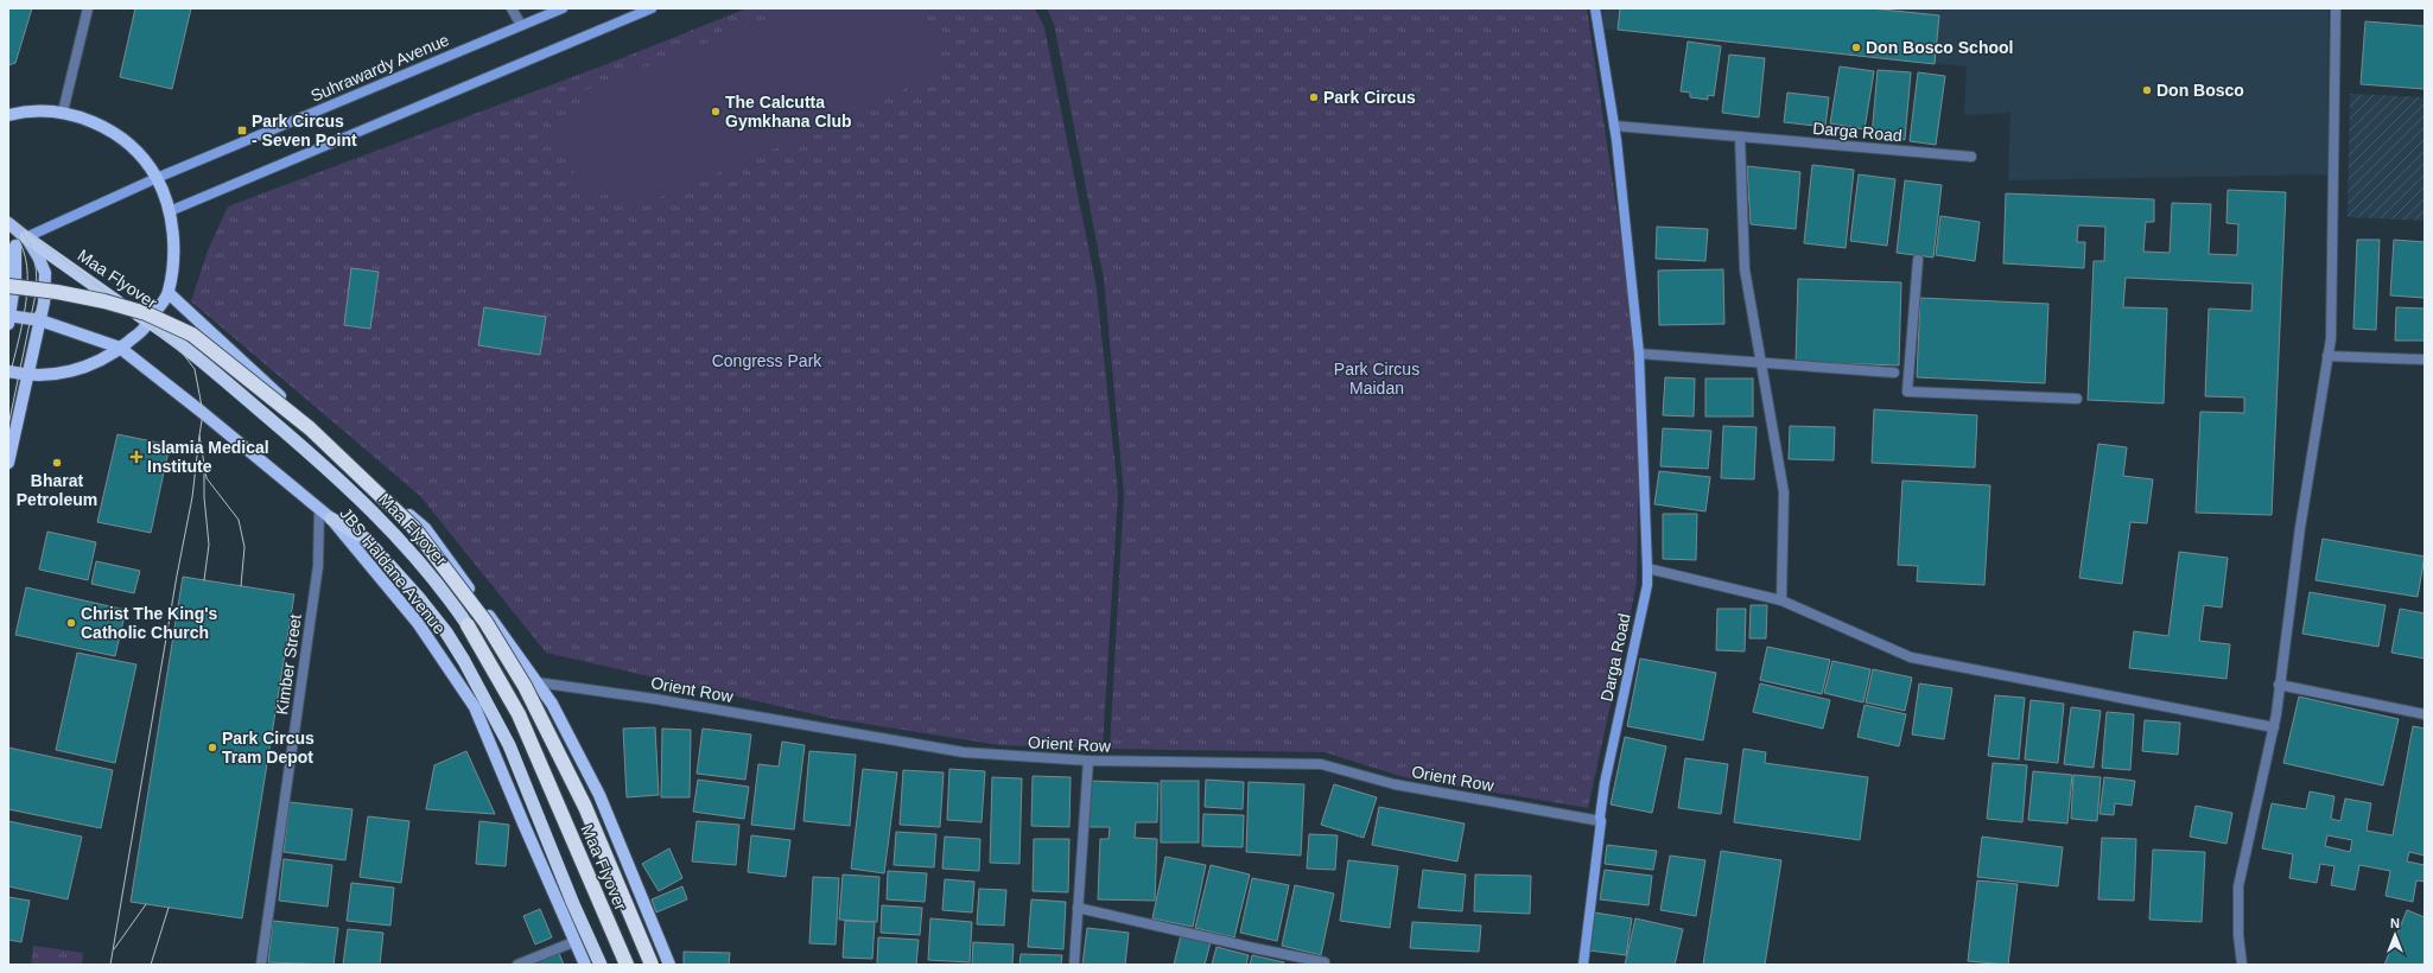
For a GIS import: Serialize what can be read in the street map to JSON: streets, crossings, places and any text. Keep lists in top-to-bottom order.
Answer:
{
  "streets": {
    "highway": ["Maa Flyover"],
    "main road": ["Suhrawardy Avenue", "Darga Road", "JBS Haldane Avenue"],
    "street": ["Kimber Street", "Orient Row"]
  },
  "crossings": [
    ["Suhrawardy Avenue", "Maa Flyover"],
    ["Darga Road", "Orient Row"],
    ["Maa Flyover", "Orient Row"],
    ["JBS Haldane Avenue", "Kimber Street"]
  ],
  "parks": ["Congress Park", "Park Circus Maidan"],
  "places": {
    "other": [
      "Don Bosco School",
      "Don Bosco",
      "Park Circus",
      "The Calcutta Gymkhana Club",
      "Bharat Petroleum",
      "Christ The King's Catholic Church",
      "Park Circus Tram Depot"
    ],
    "transit": ["Park Circus - Seven Point"],
    "health": ["Islamia Medical Institute"]
  },
  "north": "top"
}
